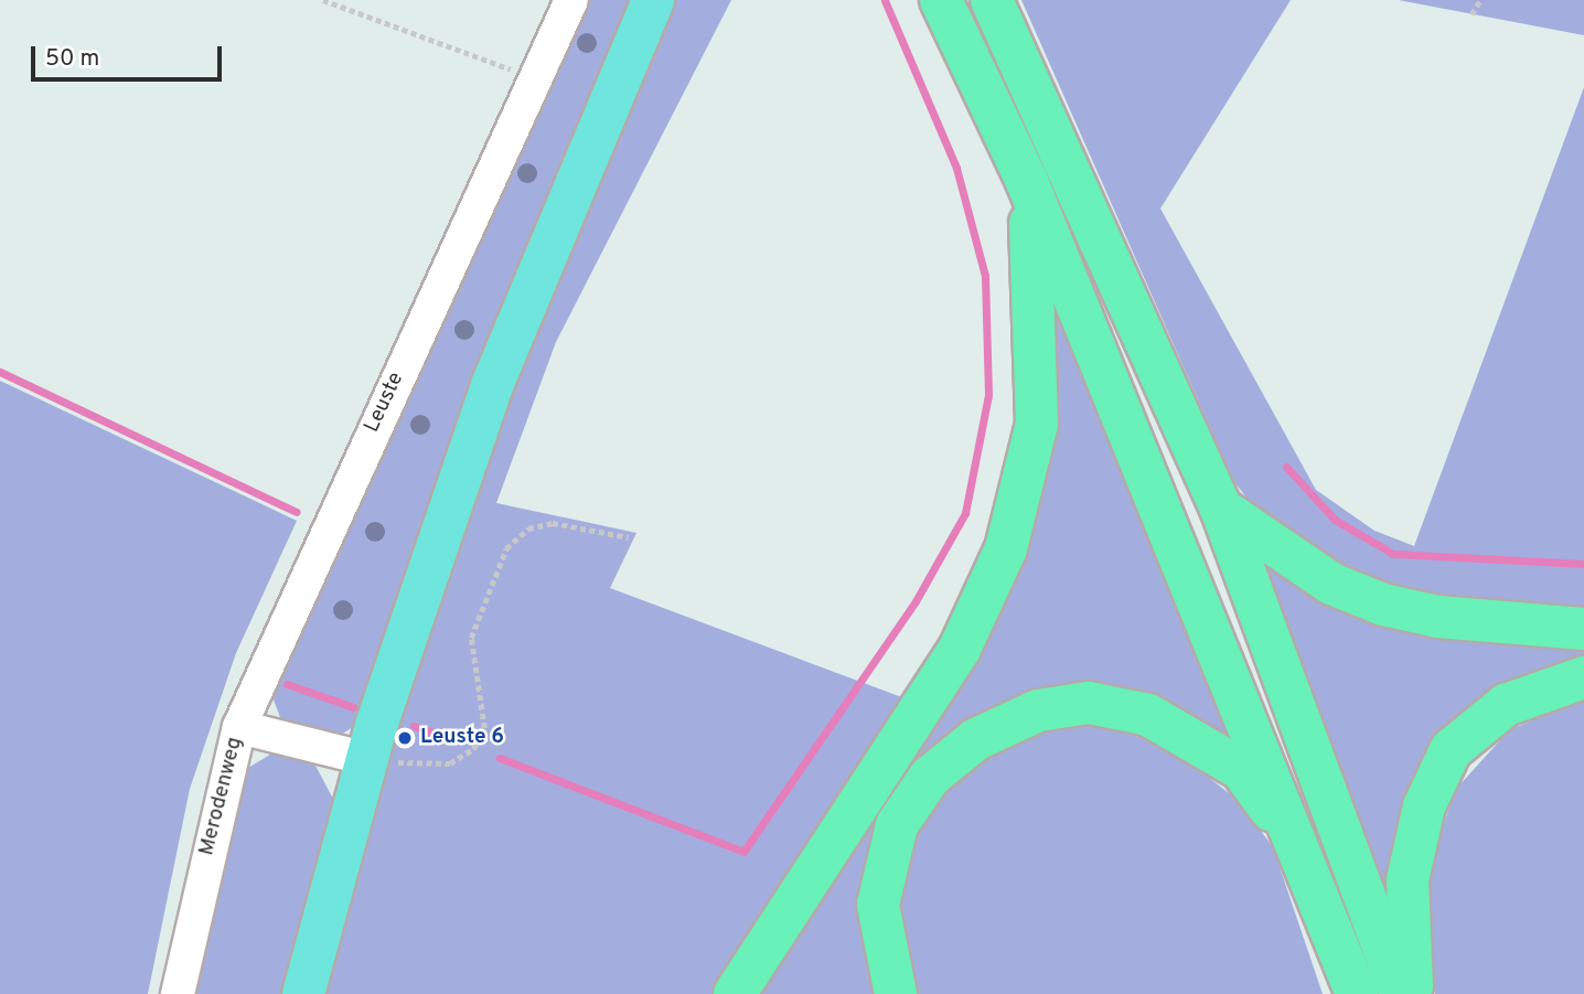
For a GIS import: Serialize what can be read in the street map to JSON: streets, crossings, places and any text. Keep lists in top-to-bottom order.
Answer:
{
  "streets": {
    "street": ["Leuste", "Merodenweg"]
  },
  "crossings": [
    ["Leuste", "Merodenweg"]
  ],
  "places": ["Leuste 6"],
  "scale_bar": "50 m"
}
